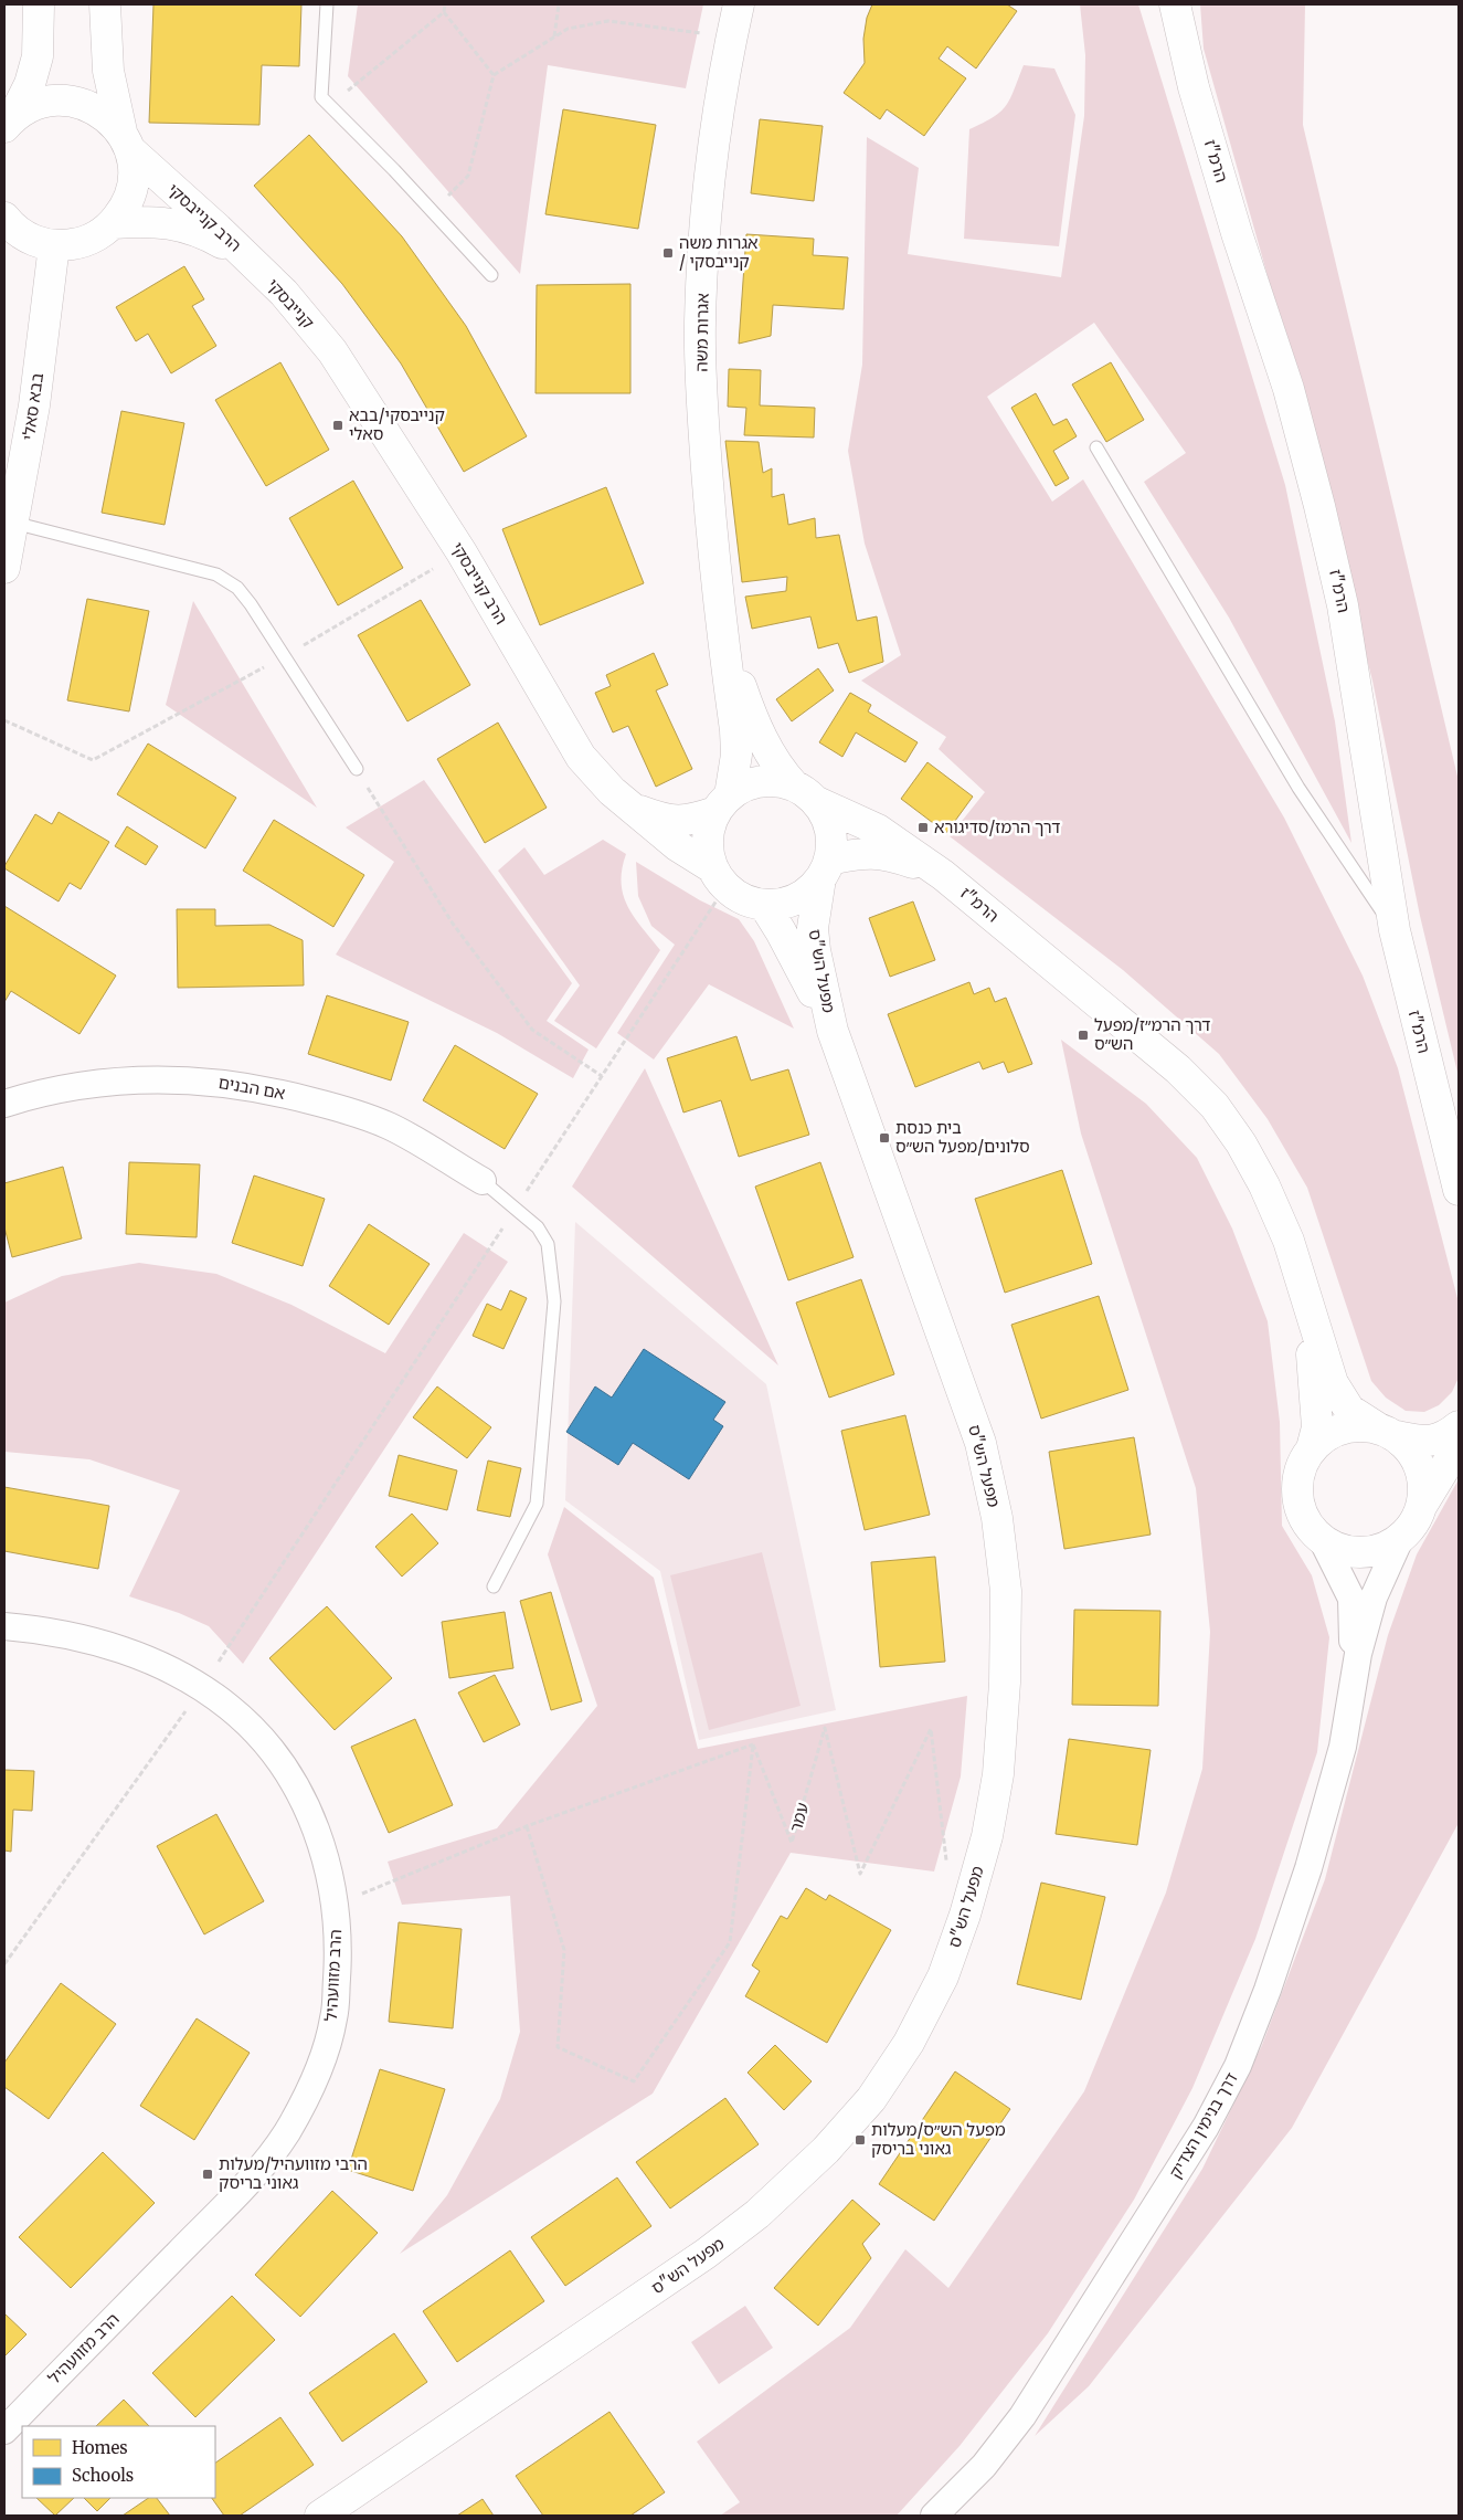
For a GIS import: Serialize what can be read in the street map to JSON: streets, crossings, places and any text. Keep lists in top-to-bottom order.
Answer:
{
  "streets": {
    "street": [
      "הרמ\"ז",
      "הרב קנייבסקי",
      "קנייבסקי",
      "אגרות משה",
      "בבא סאלי",
      "מפעל הש\"ס",
      "אם הבנים",
      "הרב מזוועהיל",
      "דרך בנימין הצדיק"
    ],
    "path": ["עמר"]
  },
  "crossings": [
    ["הרמ\"ז", "הרב קנייבסקי"],
    ["הרמ\"ז", "אגרות משה"],
    ["הרמ\"ז", "מפעל הש\"ס"],
    ["הרב קנייבסקי", "קנייבסקי"],
    ["הרב קנייבסקי", "אגרות משה"],
    ["הרב קנייבסקי", "מפעל הש\"ס"],
    ["אגרות משה", "מפעל הש\"ס"],
    ["מפעל הש\"ס", "עמר"]
  ],
  "places": {
    "transit": [
      "אגרות משה / קנייבסקי",
      "קנייבסקי/בבא סאלי",
      "דרך הרמז/סדיגורא",
      "דרך הרמ״ז/מפעל הש״ס",
      "בית כנסת סלונים/מפעל הש״ס",
      "מפעל הש״ס/מעלות גאוני בריסק",
      "הרבי מזוועהיל/מעלות גאוני בריסק"
    ]
  },
  "legend": ["Homes", "Schools"]
}
